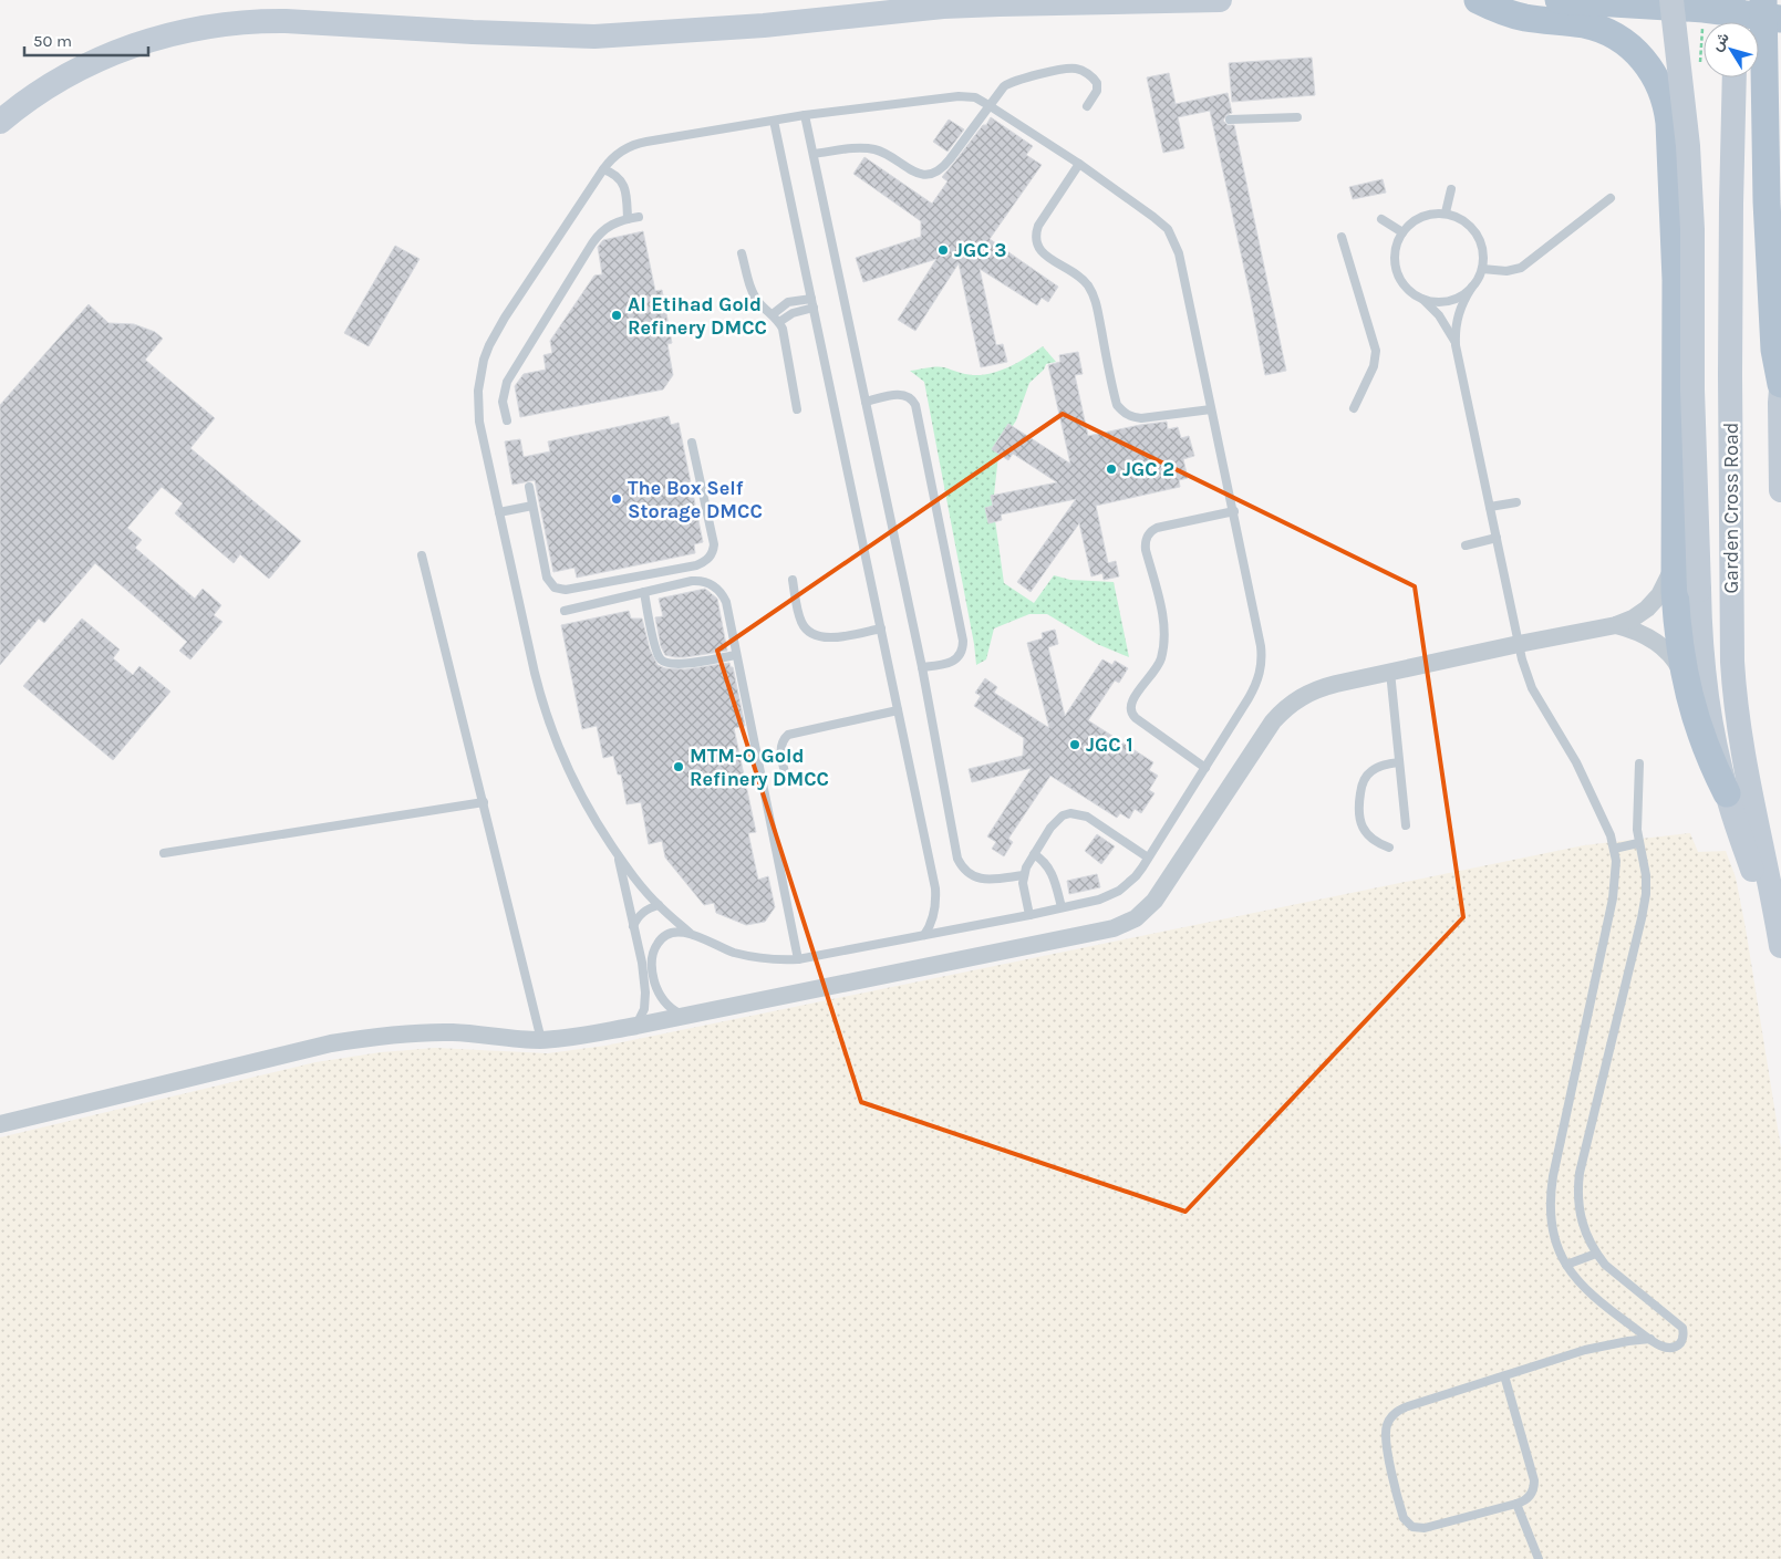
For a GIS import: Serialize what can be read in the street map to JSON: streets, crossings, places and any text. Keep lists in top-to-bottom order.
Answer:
{
  "streets": {
    "main road": ["Garden Cross Road"]
  },
  "places": [
    "JGC 3",
    "Al Etihad Gold Refinery DMCC",
    "JGC 2",
    "The Box Self Storage DMCC",
    "JGC 1",
    "MTM-O Gold Refinery DMCC"
  ],
  "scale_bar": "50 m",
  "north": "top left"
}
